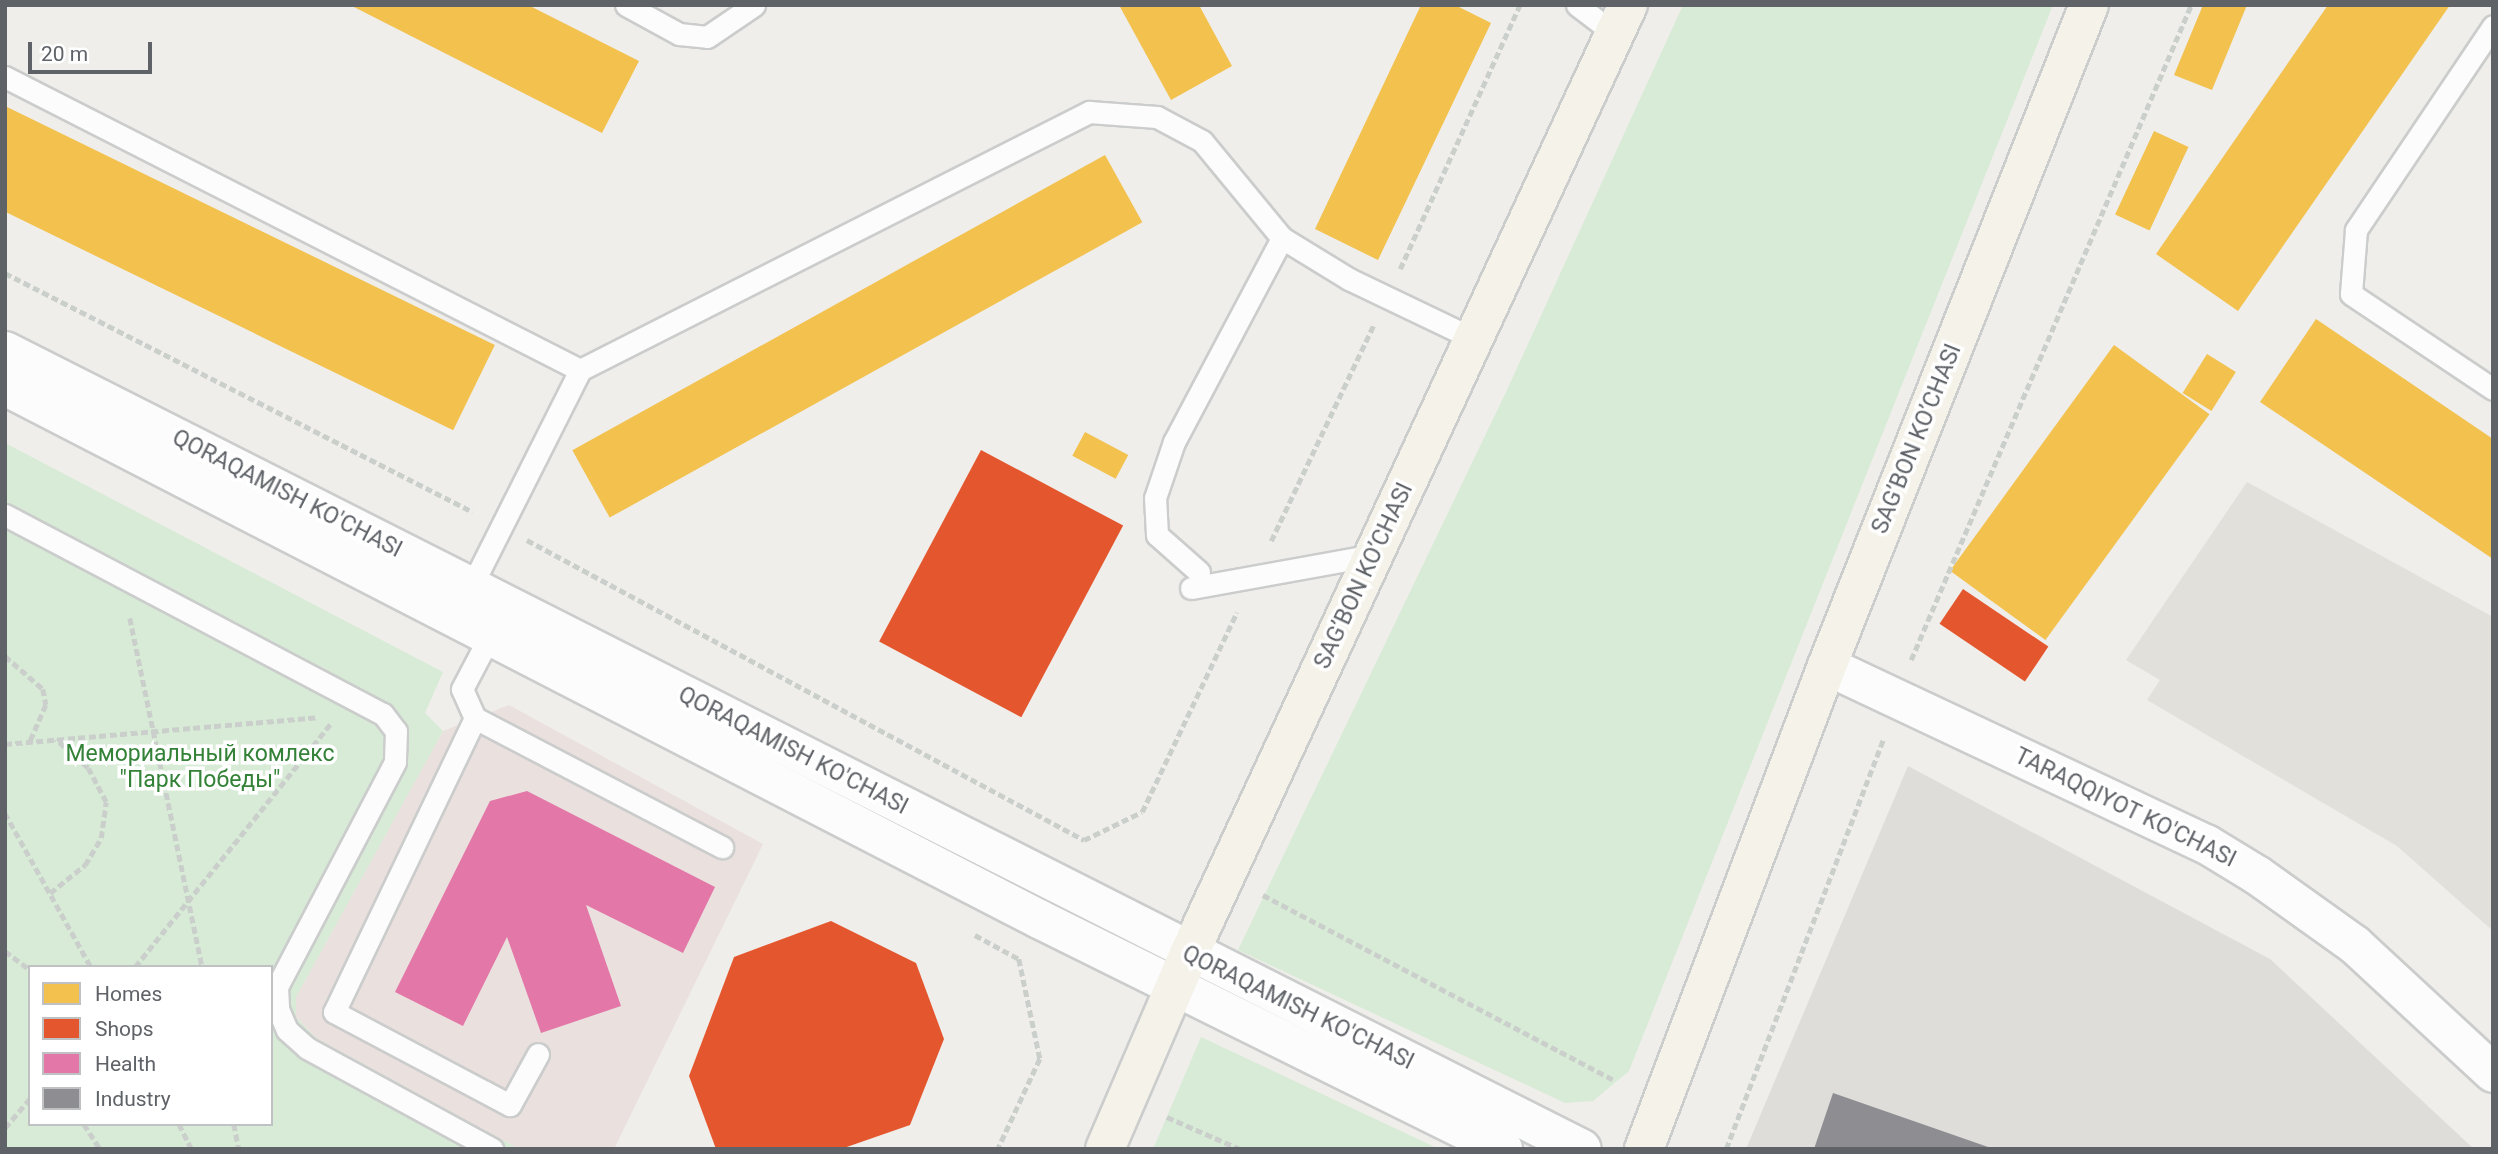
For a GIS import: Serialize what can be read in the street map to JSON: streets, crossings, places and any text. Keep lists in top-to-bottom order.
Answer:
{
  "streets": {
    "main road": ["SAG’BON KO’CHASI", "QORAQAMISH KO'CHASI", "TARAQQIYOT KO'CHASI"]
  },
  "crossings": [
    ["SAG’BON KO’CHASI", "QORAQAMISH KO'CHASI"],
    ["SAG’BON KO’CHASI", "TARAQQIYOT KO'CHASI"]
  ],
  "parks": ["Мемориальный комлекс \"Парк Победы\""],
  "legend": [
    "Homes",
    "Shops",
    "Health",
    "Industry"
  ],
  "scale_bar": "20 m"
}
